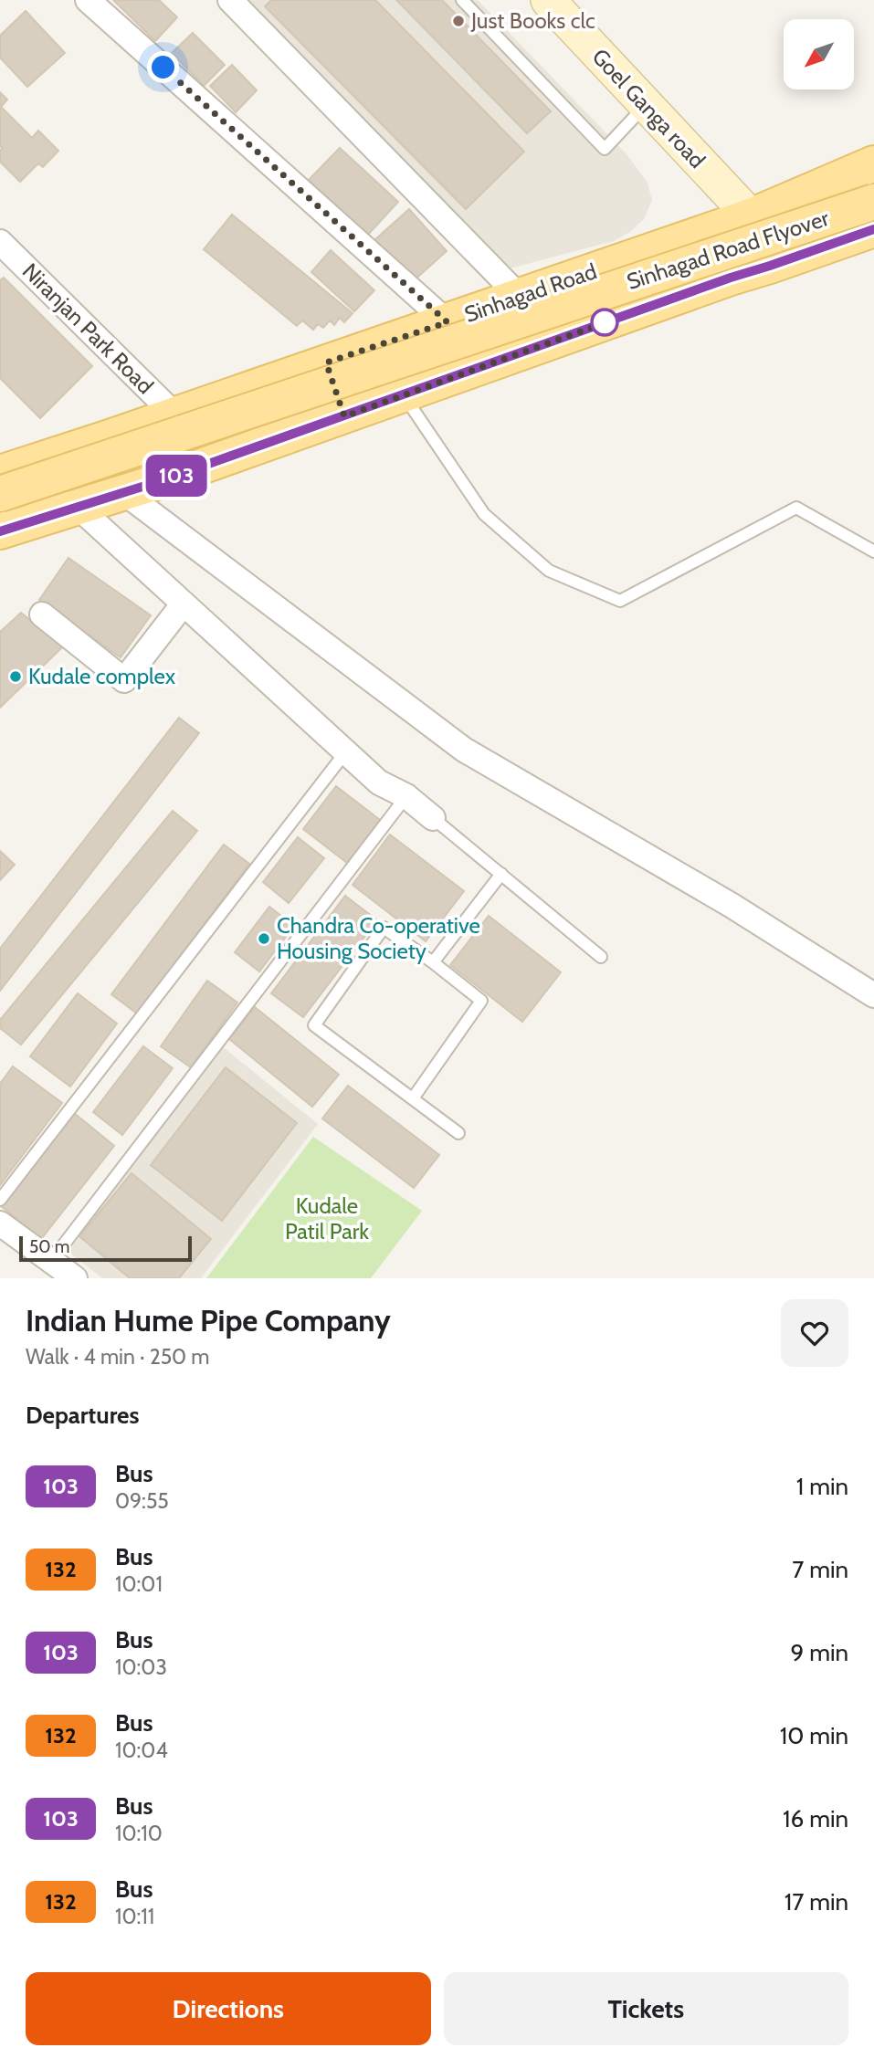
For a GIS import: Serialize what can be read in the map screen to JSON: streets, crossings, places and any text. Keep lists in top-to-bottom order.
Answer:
{
  "streets": {
    "main road": ["Sinhagad Road Flyover", "Sinhagad Road"],
    "street": ["Goel Ganga road", "Niranjan Park Road"]
  },
  "crossings": [
    ["Goel Ganga road", "Sinhagad Road"],
    ["Sinhagad Road", "Niranjan Park Road"]
  ],
  "parks": ["Kudale Patil Park"],
  "places": ["Just Books clc", "Kudale complex", "Chandra Co-operative Housing Society"],
  "lines": ["bus line 103"],
  "scale_bar": "50 m",
  "north": "bottom left",
  "page": {
    "on_map": "103",
    "scale": "50 m",
    "heading": [
      ["Indian Hume Pipe Company", "Walk · 4 min · 250 m"],
      "Departures"
    ],
    "list": [
      {
        "mark": "103",
        "name": "Bus",
        "note": "09:55",
        "value": "1 min"
      },
      {
        "mark": "132",
        "name": "Bus",
        "note": "10:01",
        "value": "7 min"
      },
      {
        "mark": "103",
        "name": "Bus",
        "note": "10:03",
        "value": "9 min"
      },
      {
        "mark": "132",
        "name": "Bus",
        "note": "10:04",
        "value": "10 min"
      },
      {
        "mark": "103",
        "name": "Bus",
        "note": "10:10",
        "value": "16 min"
      },
      {
        "mark": "132",
        "name": "Bus",
        "note": "10:11",
        "value": "17 min"
      }
    ],
    "buttons": ["Directions", "Tickets"]
  }
}
